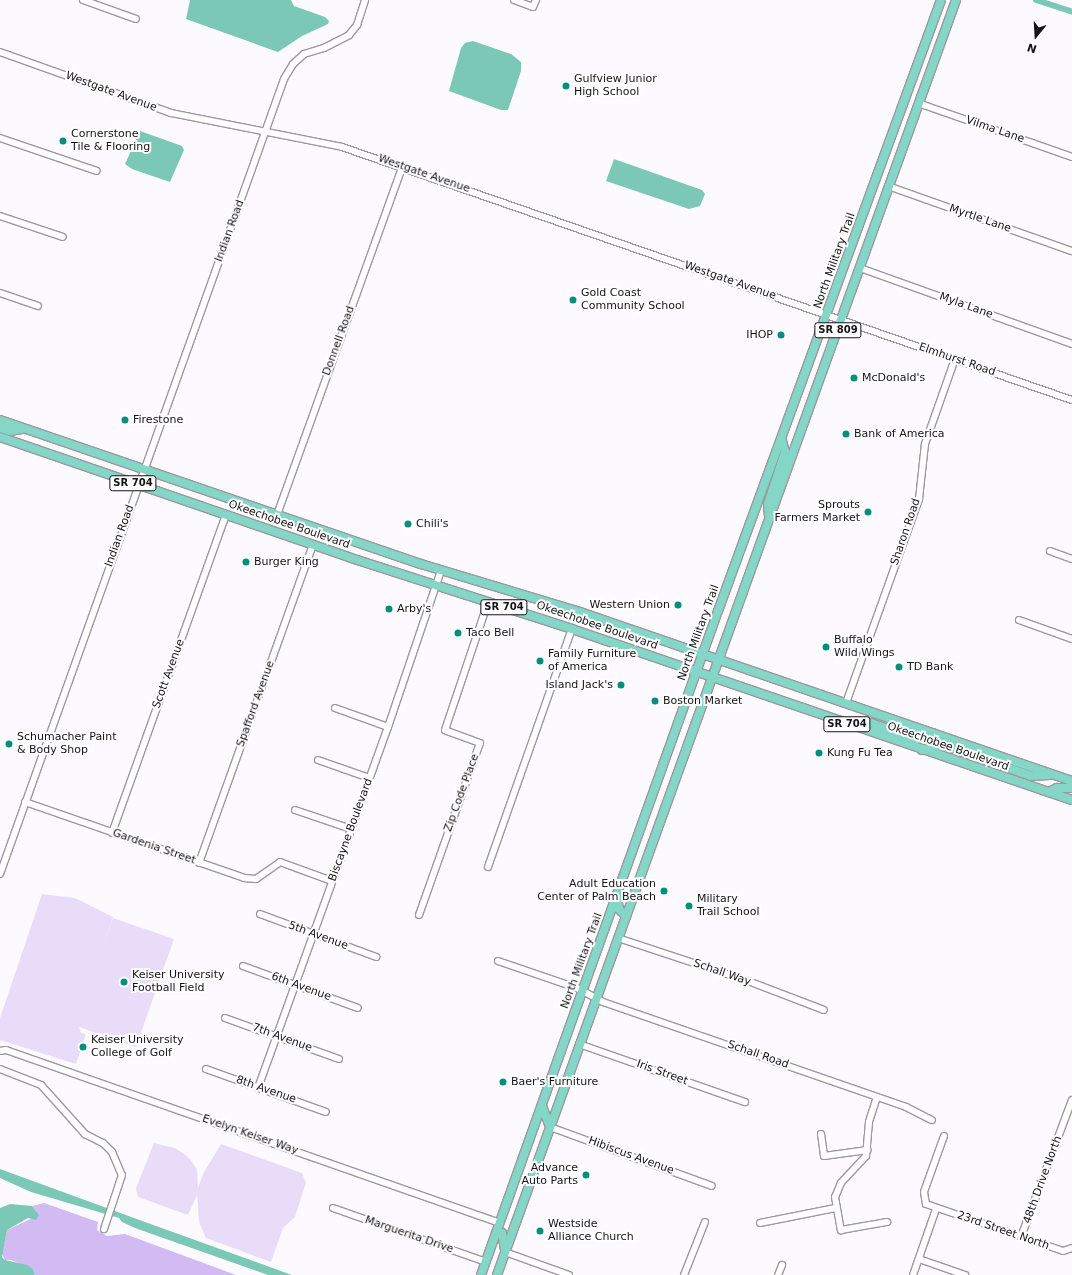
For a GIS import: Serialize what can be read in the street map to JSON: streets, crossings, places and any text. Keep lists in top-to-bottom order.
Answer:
{
  "streets": {
    "main road": [
      "North Military Trail",
      "SR 809",
      "SR 704",
      "Okeechobee Boulevard"
    ],
    "street": [
      "Westgate Avenue",
      "Vilma Lane",
      "Myrtle Lane",
      "Indian Road",
      "Myla Lane",
      "Donnell Road",
      "Elmhurst Road",
      "Sharon Road",
      "Scott Avenue",
      "Spafford Avenue",
      "Zip Code Place",
      "Biscayne Boulevard",
      "Gardenia Street",
      "5th Avenue",
      "Schall Way",
      "6th Avenue",
      "7th Avenue",
      "Schall Road",
      "Iris Street",
      "8th Avenue",
      "Evelyn Keiser Way",
      "Hibiscus Avenue",
      "48th Drive North",
      "23rd Street North",
      "Marguerita Drive"
    ]
  },
  "crossings": [
    ["Westgate Avenue", "Indian Road"],
    ["Westgate Avenue", "North Military Trail"],
    ["Westgate Avenue", "SR 809"],
    ["Westgate Avenue", "Donnell Road"],
    ["Westgate Avenue", "Elmhurst Road"],
    ["Vilma Lane", "SR 809"],
    ["Myrtle Lane", "SR 809"],
    ["Indian Road", "Okeechobee Boulevard"],
    ["Indian Road", "Gardenia Street"],
    ["North Military Trail", "Okeechobee Boulevard"],
    ["North Military Trail", "Schall Road"],
    ["North Military Trail", "Evelyn Keiser Way"],
    ["North Military Trail", "Marguerita Drive"],
    ["Myla Lane", "SR 809"],
    ["SR 809", "Elmhurst Road"],
    ["SR 809", "Okeechobee Boulevard"],
    ["SR 809", "Schall Way"],
    ["SR 809", "Schall Road"],
    ["SR 809", "Iris Street"],
    ["SR 809", "Hibiscus Avenue"],
    ["Donnell Road", "Okeechobee Boulevard"],
    ["Elmhurst Road", "Sharon Road"],
    ["Okeechobee Boulevard", "Sharon Road"],
    ["Okeechobee Boulevard", "Scott Avenue"],
    ["Okeechobee Boulevard", "Spafford Avenue"],
    ["Okeechobee Boulevard", "Zip Code Place"],
    ["Okeechobee Boulevard", "Biscayne Boulevard"],
    ["Scott Avenue", "Gardenia Street"],
    ["Spafford Avenue", "Gardenia Street"],
    ["Biscayne Boulevard", "Gardenia Street"],
    ["Biscayne Boulevard", "5th Avenue"],
    ["Biscayne Boulevard", "6th Avenue"],
    ["Biscayne Boulevard", "7th Avenue"],
    ["Biscayne Boulevard", "8th Avenue"],
    ["48th Drive North", "23rd Street North"]
  ],
  "places": [
    "Gulfview Junior High School",
    "Cornerstone Tile & Flooring",
    "Gold Coast Community School",
    "IHOP",
    "McDonald's",
    "Firestone",
    "Bank of America",
    "Sprouts Farmers Market",
    "Chili's",
    "Burger King",
    "Western Union",
    "Arby's",
    "Taco Bell",
    "Buffalo Wild Wings",
    "Family Furniture of America",
    "TD Bank",
    "Island Jack's",
    "Boston Market",
    "Schumacher Paint & Body Shop",
    "Kung Fu Tea",
    "Adult Education Center of Palm Beach",
    "Military Trail School",
    "Keiser University Football Field",
    "Keiser University College of Golf",
    "Baer's Furniture",
    "Advance Auto Parts",
    "Westside Alliance Church"
  ],
  "north": "bottom"
}
